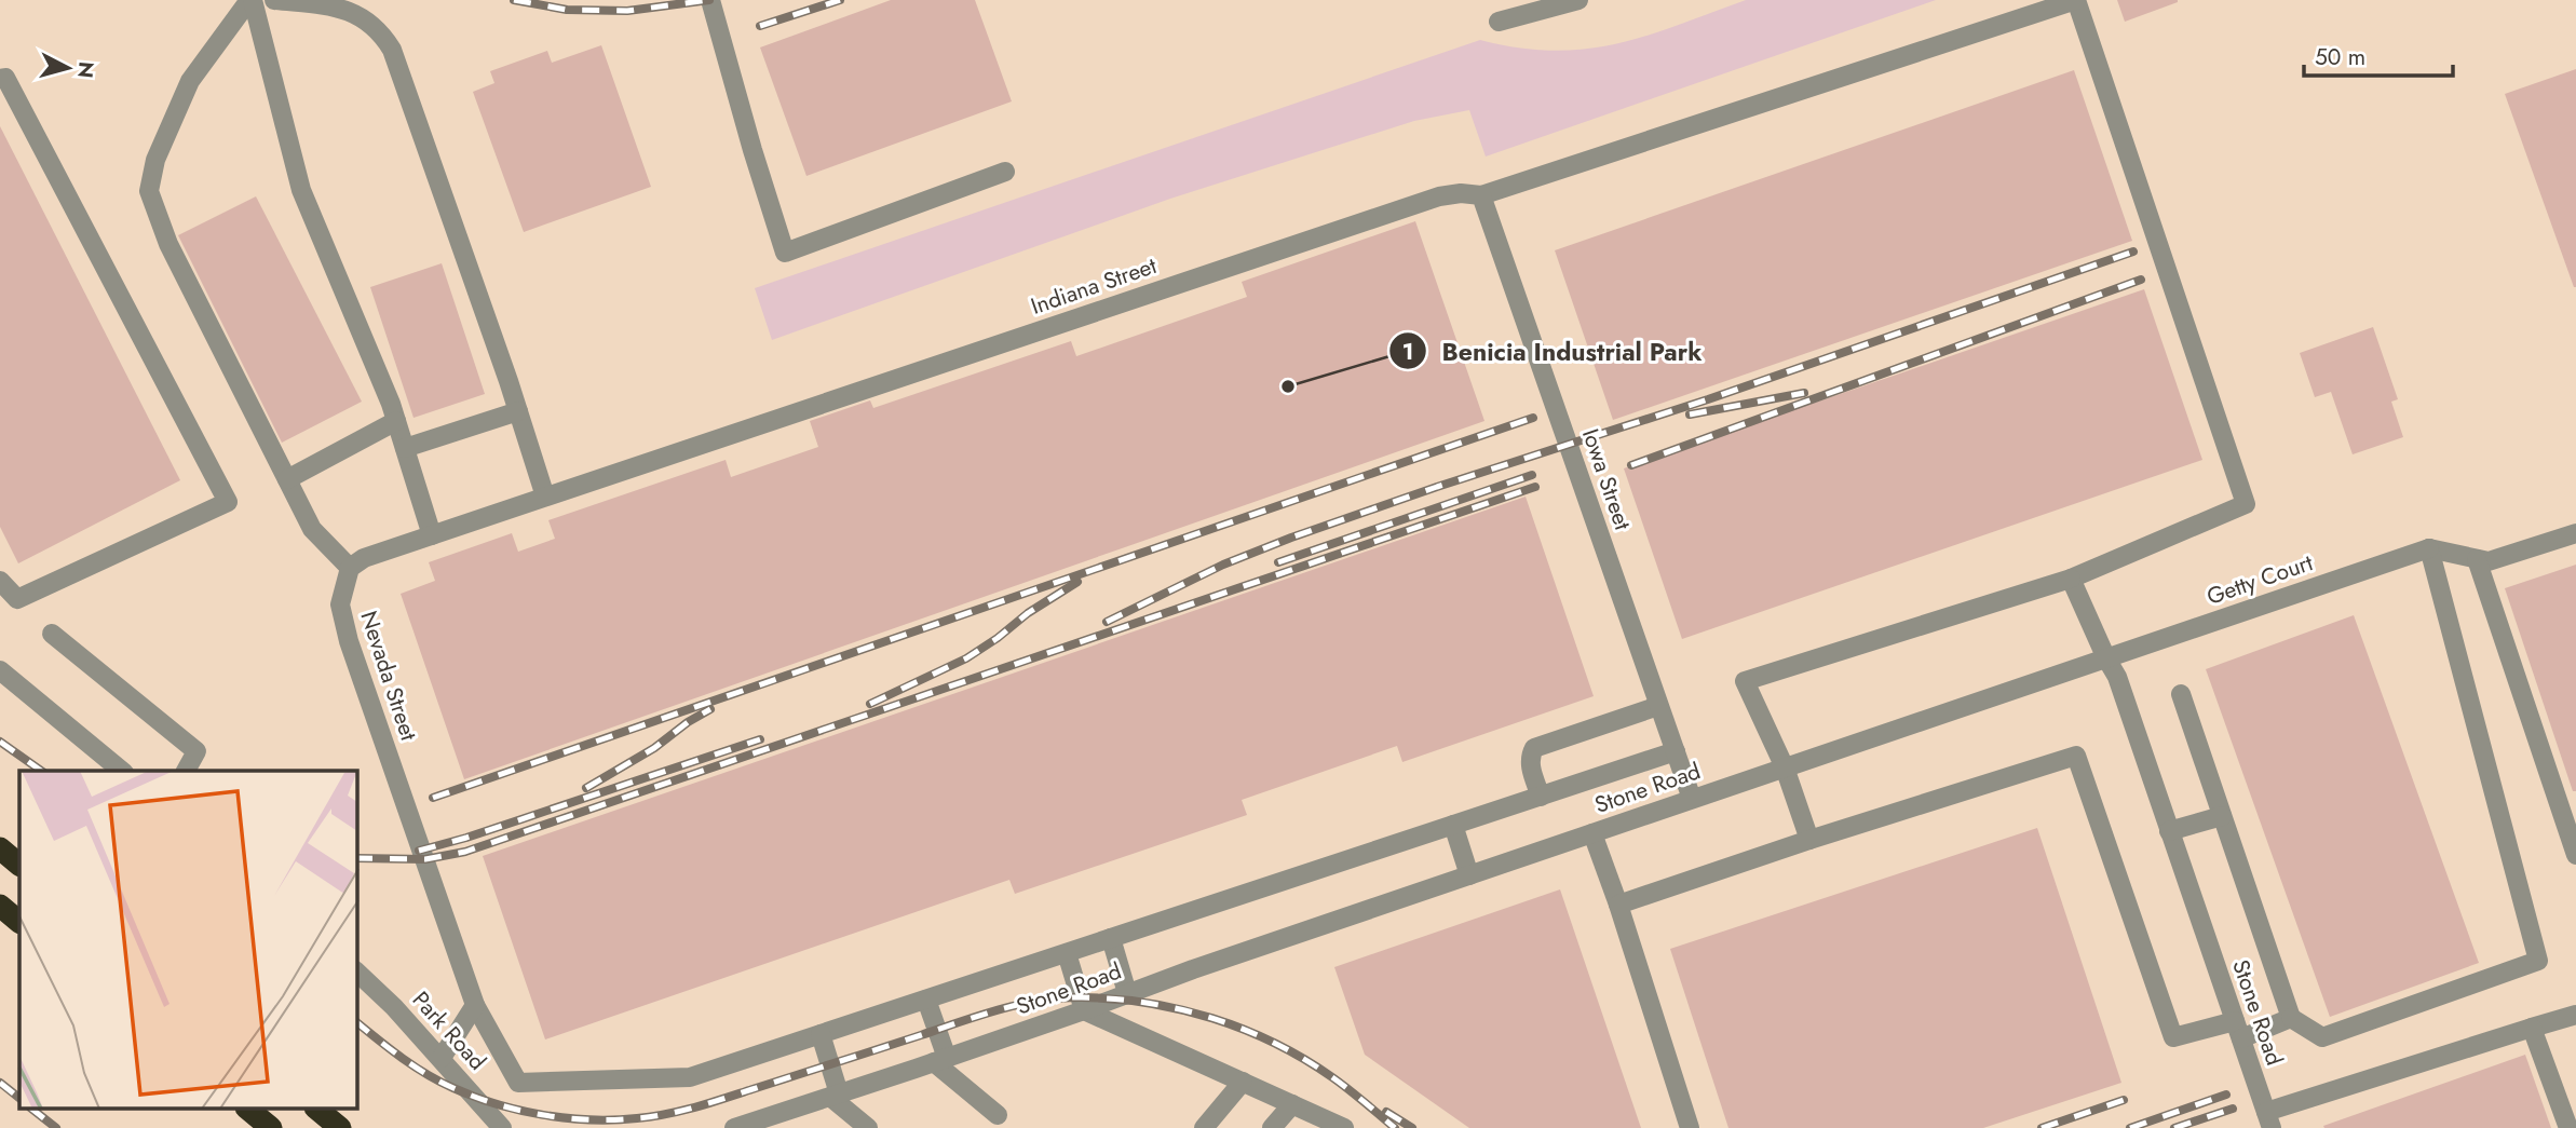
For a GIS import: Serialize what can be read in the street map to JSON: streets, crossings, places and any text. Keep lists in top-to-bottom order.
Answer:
{
  "streets": {
    "street": [
      "Indiana Street",
      "Iowa Street",
      "Getty Court",
      "Nevada Street",
      "Stone Road",
      "Park Road"
    ]
  },
  "crossings": [
    ["Indiana Street", "Iowa Street"],
    ["Iowa Street", "Stone Road"],
    ["Getty Court", "Stone Road"]
  ],
  "places": ["Benicia Industrial Park"],
  "scale_bar": "50 m",
  "north": "right"
}
